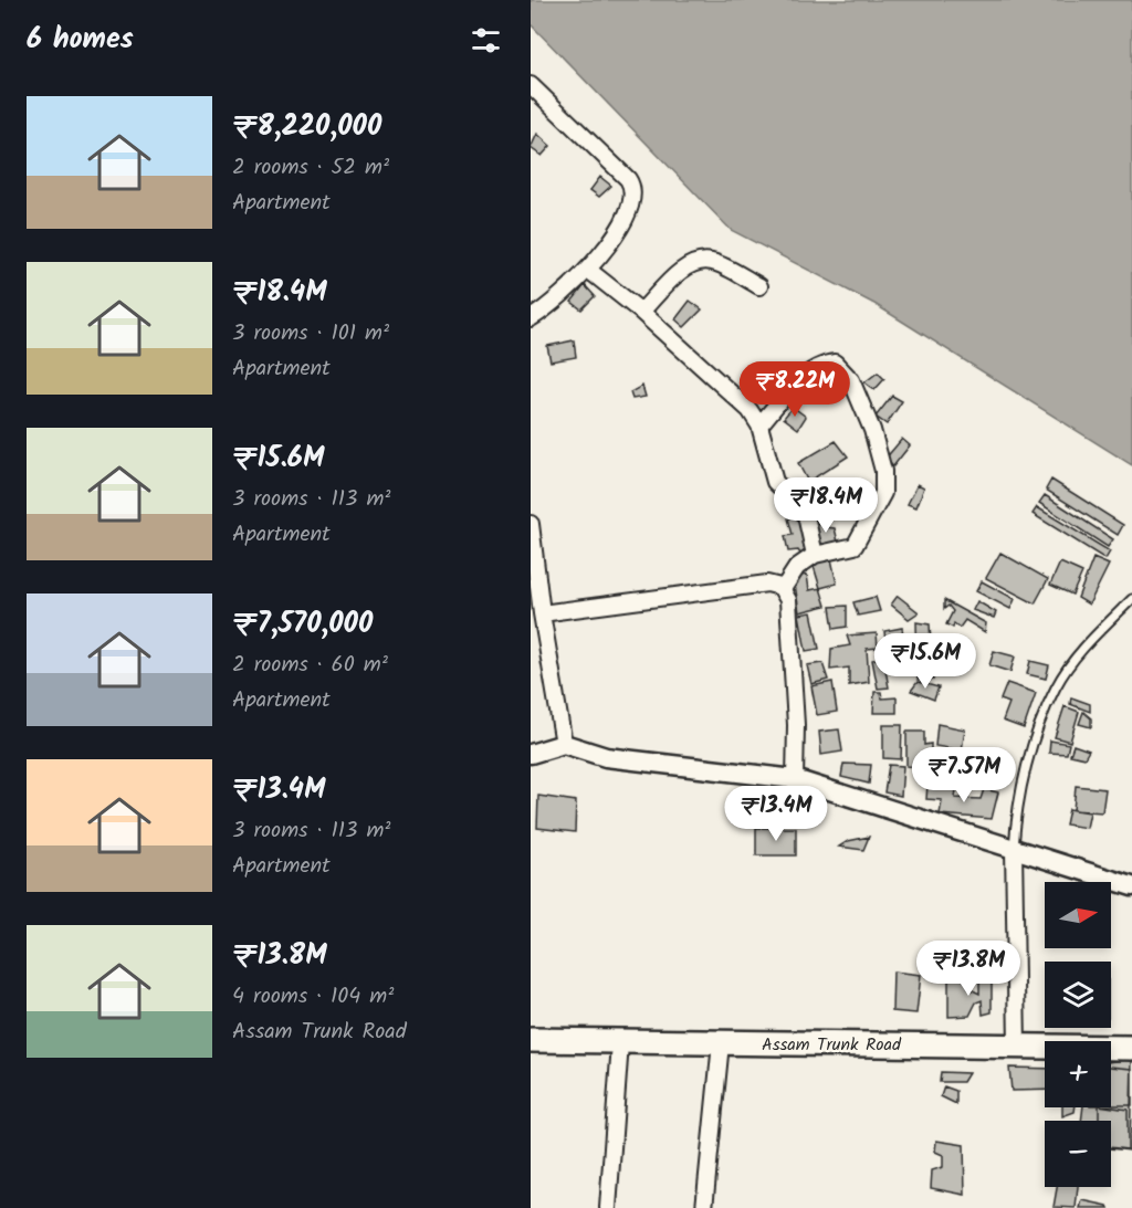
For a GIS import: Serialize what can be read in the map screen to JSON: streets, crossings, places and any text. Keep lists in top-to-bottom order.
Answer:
{
  "streets": {
    "main road": ["Assam Trunk Road"]
  },
  "north": "right",
  "page": {
    "heading": "6 homes",
    "list": [
      {
        "name": "₹8,220,000",
        "note": "2 rooms · 52 m² · Apartment"
      },
      {
        "name": "₹18.4M",
        "note": "3 rooms · 101 m² · Apartment"
      },
      {
        "name": "₹15.6M",
        "note": "3 rooms · 113 m² · Apartment"
      },
      {
        "name": "₹7,570,000",
        "note": "2 rooms · 60 m² · Apartment"
      },
      {
        "name": "₹13.4M",
        "note": "3 rooms · 113 m² · Apartment"
      },
      {
        "name": "₹13.8M",
        "note": "4 rooms · 104 m² · Assam Trunk Road"
      }
    ],
    "price": [
      "₹8.22M",
      "₹18.4M",
      "₹15.6M",
      "₹7.57M",
      "₹13.4M",
      "₹13.8M"
    ],
    "map_buttons": ["+", "−"]
  }
}
